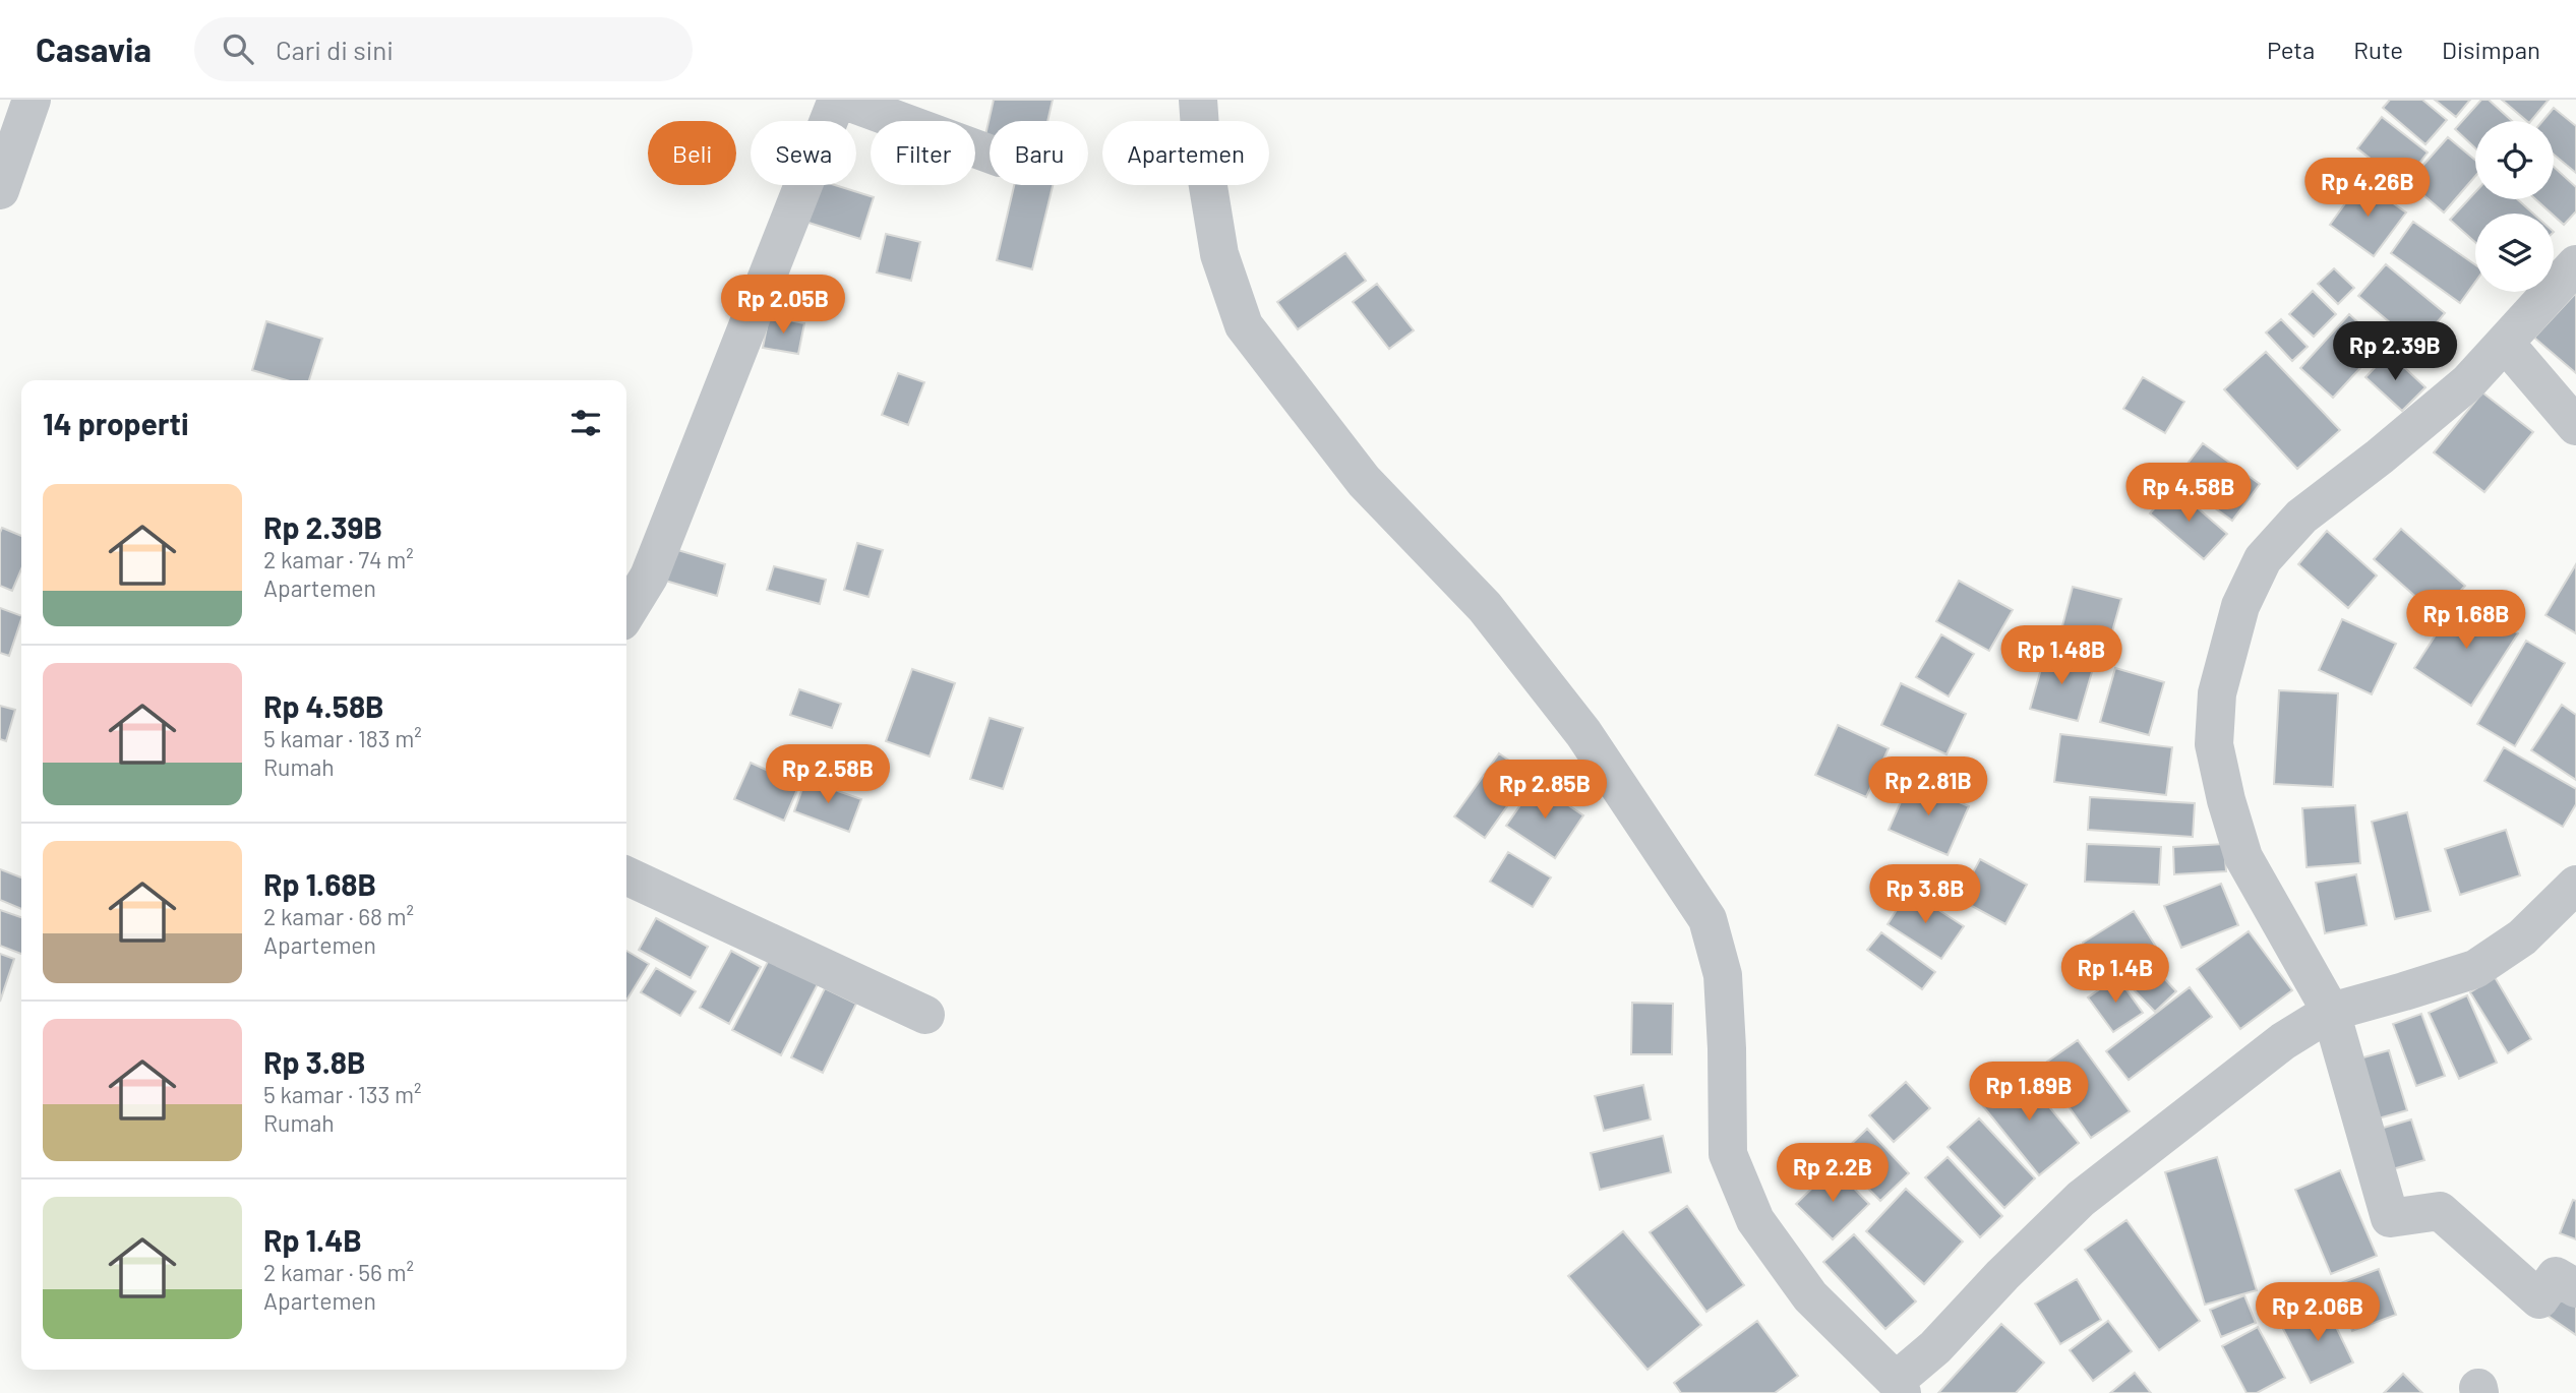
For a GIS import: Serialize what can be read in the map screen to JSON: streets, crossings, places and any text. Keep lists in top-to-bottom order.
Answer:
{
  "page": {
    "header": "Casavia",
    "search": "Cari di sini",
    "nav": ["Peta", "Rute", "Disimpan"],
    "chip": [
      "Beli",
      "Sewa",
      "Filter",
      "Baru",
      "Apartemen"
    ],
    "price": [
      "Rp 4.26B",
      "Rp 2.05B",
      "Rp 2.39B",
      "Rp 4.58B",
      "Rp 1.68B",
      "Rp 1.48B",
      "Rp 2.58B",
      "Rp 2.81B",
      "Rp 2.85B",
      "Rp 3.8B",
      "Rp 1.4B",
      "Rp 1.89B",
      "Rp 2.2B",
      "Rp 2.06B"
    ],
    "heading": "14 properti",
    "list": [
      {
        "name": "Rp 2.39B",
        "note": "2 kamar · 74 m² · Apartemen"
      },
      {
        "name": "Rp 4.58B",
        "note": "5 kamar · 183 m² · Rumah"
      },
      {
        "name": "Rp 1.68B",
        "note": "2 kamar · 68 m² · Apartemen"
      },
      {
        "name": "Rp 3.8B",
        "note": "5 kamar · 133 m² · Rumah"
      },
      {
        "name": "Rp 1.4B",
        "note": "2 kamar · 56 m² · Apartemen"
      }
    ]
  }
}
